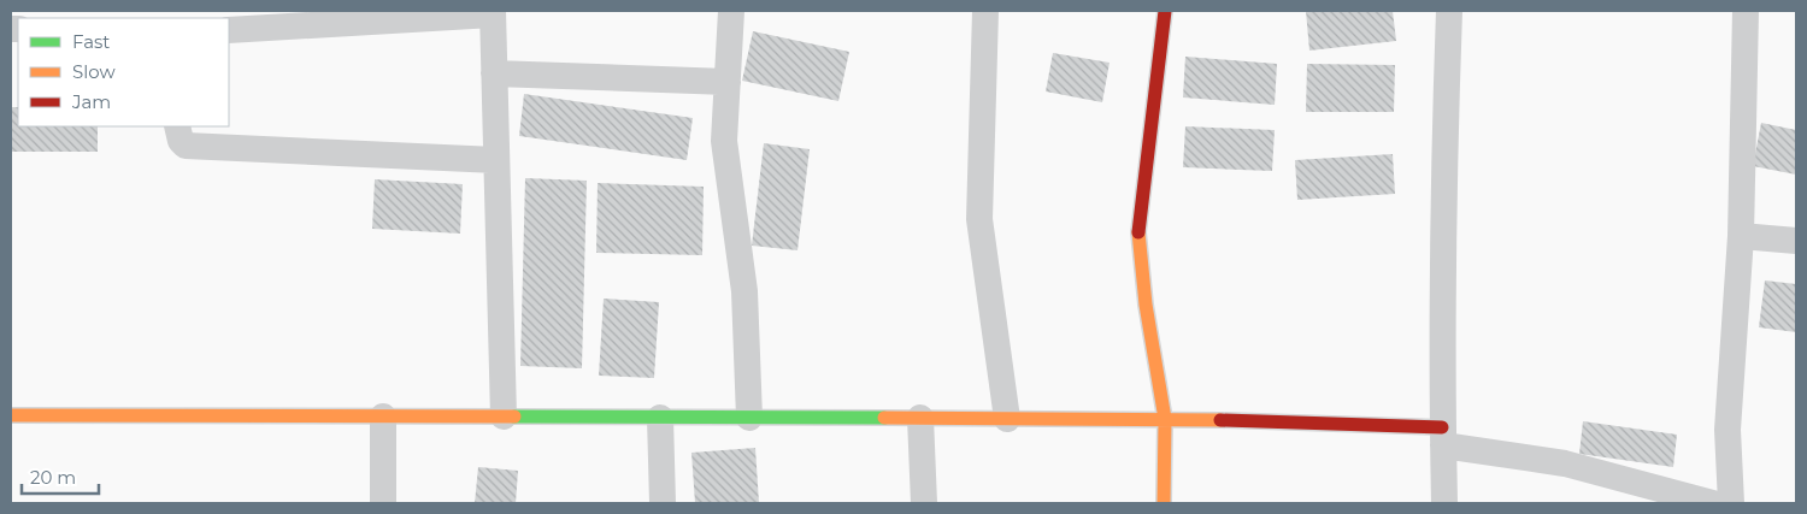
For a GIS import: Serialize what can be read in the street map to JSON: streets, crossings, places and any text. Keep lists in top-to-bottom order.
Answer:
{
  "legend": ["Fast", "Slow", "Jam"],
  "scale_bar": "20 m"
}
